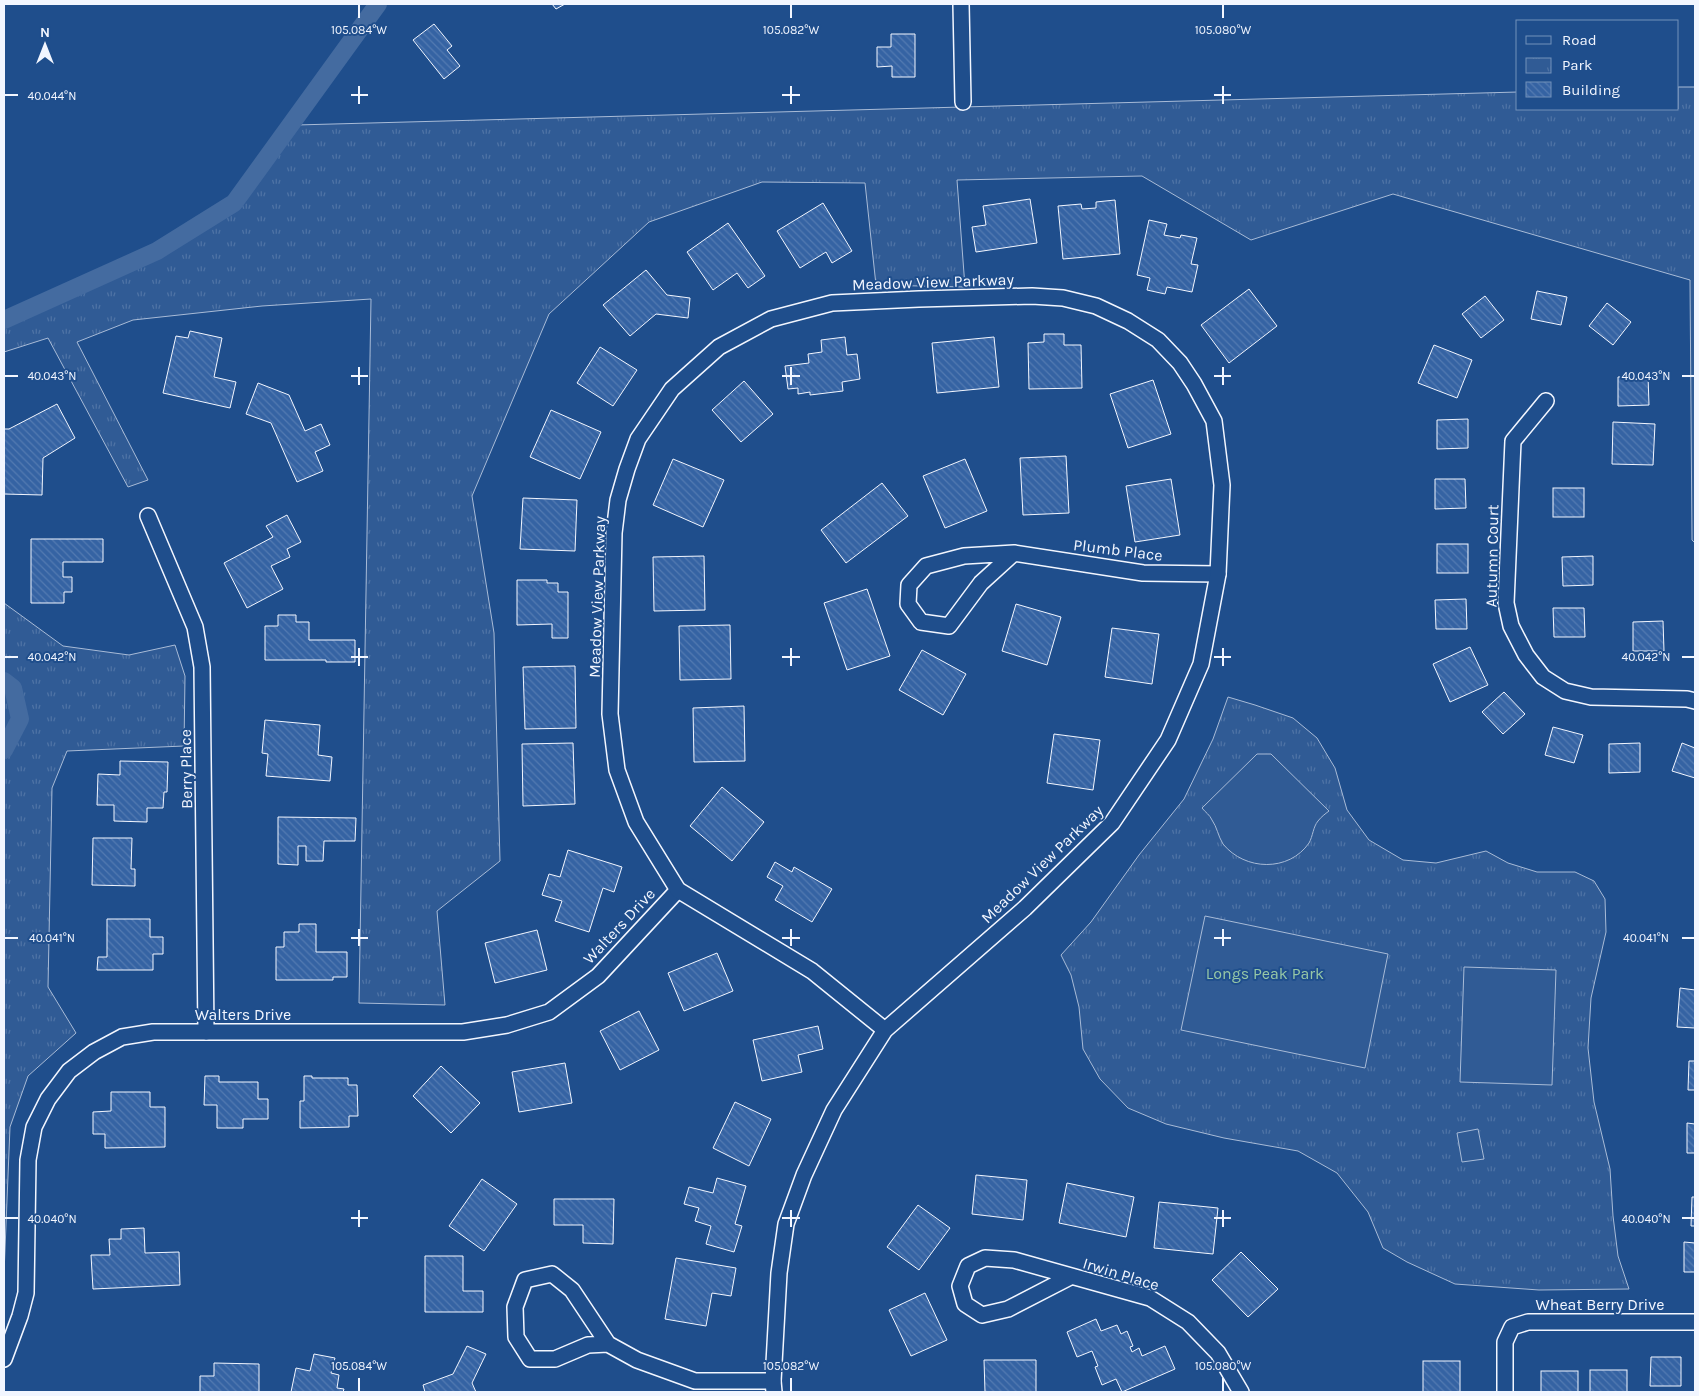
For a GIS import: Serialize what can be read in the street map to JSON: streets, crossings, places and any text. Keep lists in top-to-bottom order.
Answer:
{
  "streets": {
    "street": [
      "Meadow View Parkway",
      "Plumb Place",
      "Autumn Court",
      "Berry Place",
      "Walters Drive",
      "Irwin Place",
      "Wheat Berry Drive"
    ]
  },
  "crossings": [
    ["Meadow View Parkway", "Plumb Place"],
    ["Meadow View Parkway", "Walters Drive"],
    ["Berry Place", "Walters Drive"]
  ],
  "parks": ["Longs Peak Park"],
  "legend": ["Road", "Park", "Building"],
  "north": "top",
  "coordinates": [
    "105.084°W",
    "105.082°W",
    "105.080°W",
    "40.044°N",
    "40.043°N",
    "40.042°N",
    "40.041°N",
    "40.040°N"
  ]
}
